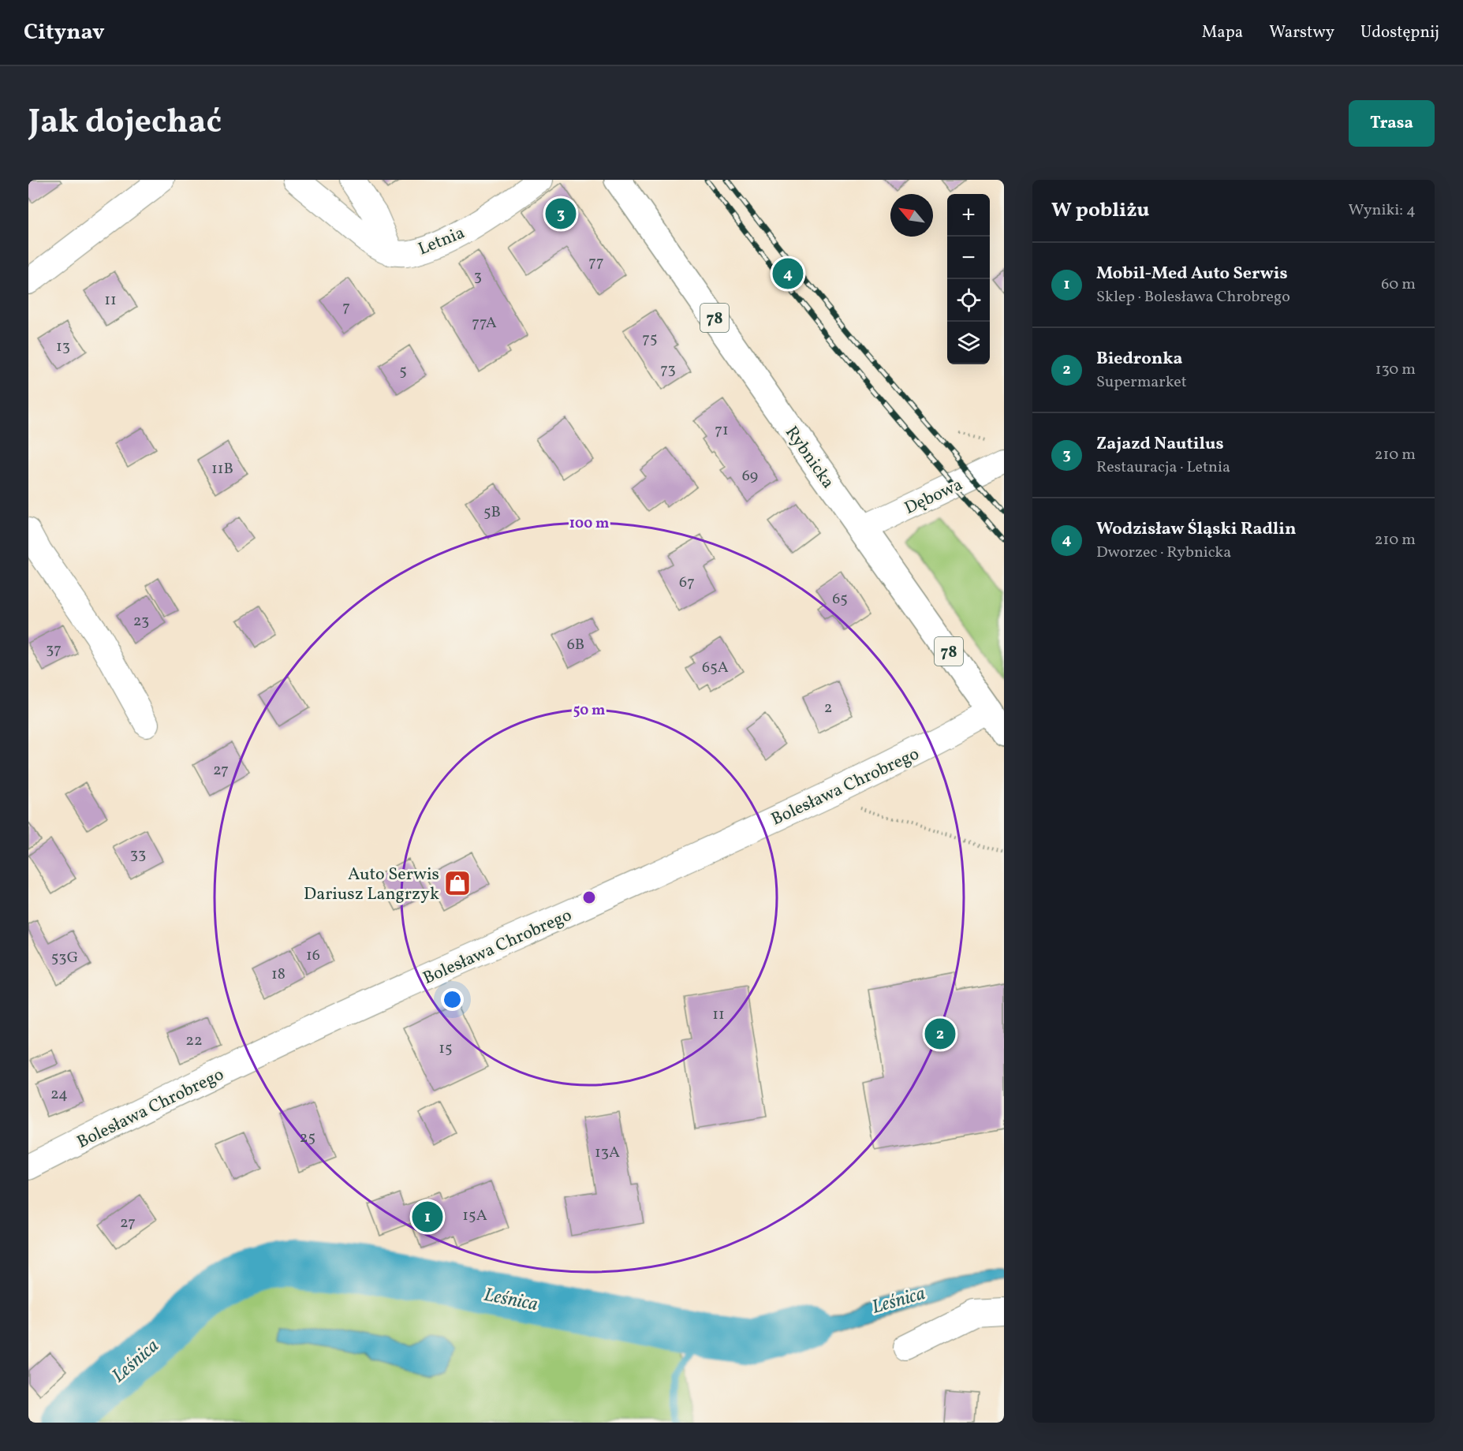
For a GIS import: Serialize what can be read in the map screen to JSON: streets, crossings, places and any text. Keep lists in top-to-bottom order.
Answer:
{
  "streets": {
    "main road": ["78", "Rybnicka"],
    "street": ["Letnia", "Dębowa", "Bolesława Chrobrego"]
  },
  "crossings": [
    ["Rybnicka", "Dębowa"],
    ["Rybnicka", "Bolesława Chrobrego"]
  ],
  "water": ["Leśnica"],
  "places": {
    "shop": ["Auto Serwis Dariusz Langrzyk"]
  },
  "house_numbers": [
    "77",
    "3",
    "11",
    "7",
    "77A",
    "75",
    "13",
    "73",
    "5",
    "71",
    "11B",
    "69",
    "5B",
    "67",
    "65",
    "23",
    "6B",
    "37",
    "65A",
    "2",
    "27",
    "33",
    "16",
    "53G",
    "18",
    "11",
    "22",
    "15",
    "24",
    "25",
    "13A",
    "15A",
    "27"
  ],
  "north": "top left",
  "page": {
    "header": "Citynav",
    "nav": ["Mapa", "Warstwy", "Udostępnij"],
    "title": "Jak dojechać",
    "buttons": "Trasa",
    "heading": ["W pobliżu", "Wyniki: 4"],
    "map_buttons": ["+", "−"],
    "pins": [
      "3",
      "4",
      "2",
      "1"
    ],
    "list": [
      {
        "mark": "1",
        "name": "Mobil-Med Auto Serwis",
        "note": "Sklep · Bolesława Chrobrego",
        "value": "60 m"
      },
      {
        "mark": "2",
        "name": "Biedronka",
        "note": "Supermarket",
        "value": "130 m"
      },
      {
        "mark": "3",
        "name": "Zajazd Nautilus",
        "note": "Restauracja · Letnia",
        "value": "210 m"
      },
      {
        "mark": "4",
        "name": "Wodzisław Śląski Radlin",
        "note": "Dworzec · Rybnicka",
        "value": "210 m"
      }
    ]
  },
  "rings": ["100 m", "50 m"]
}
